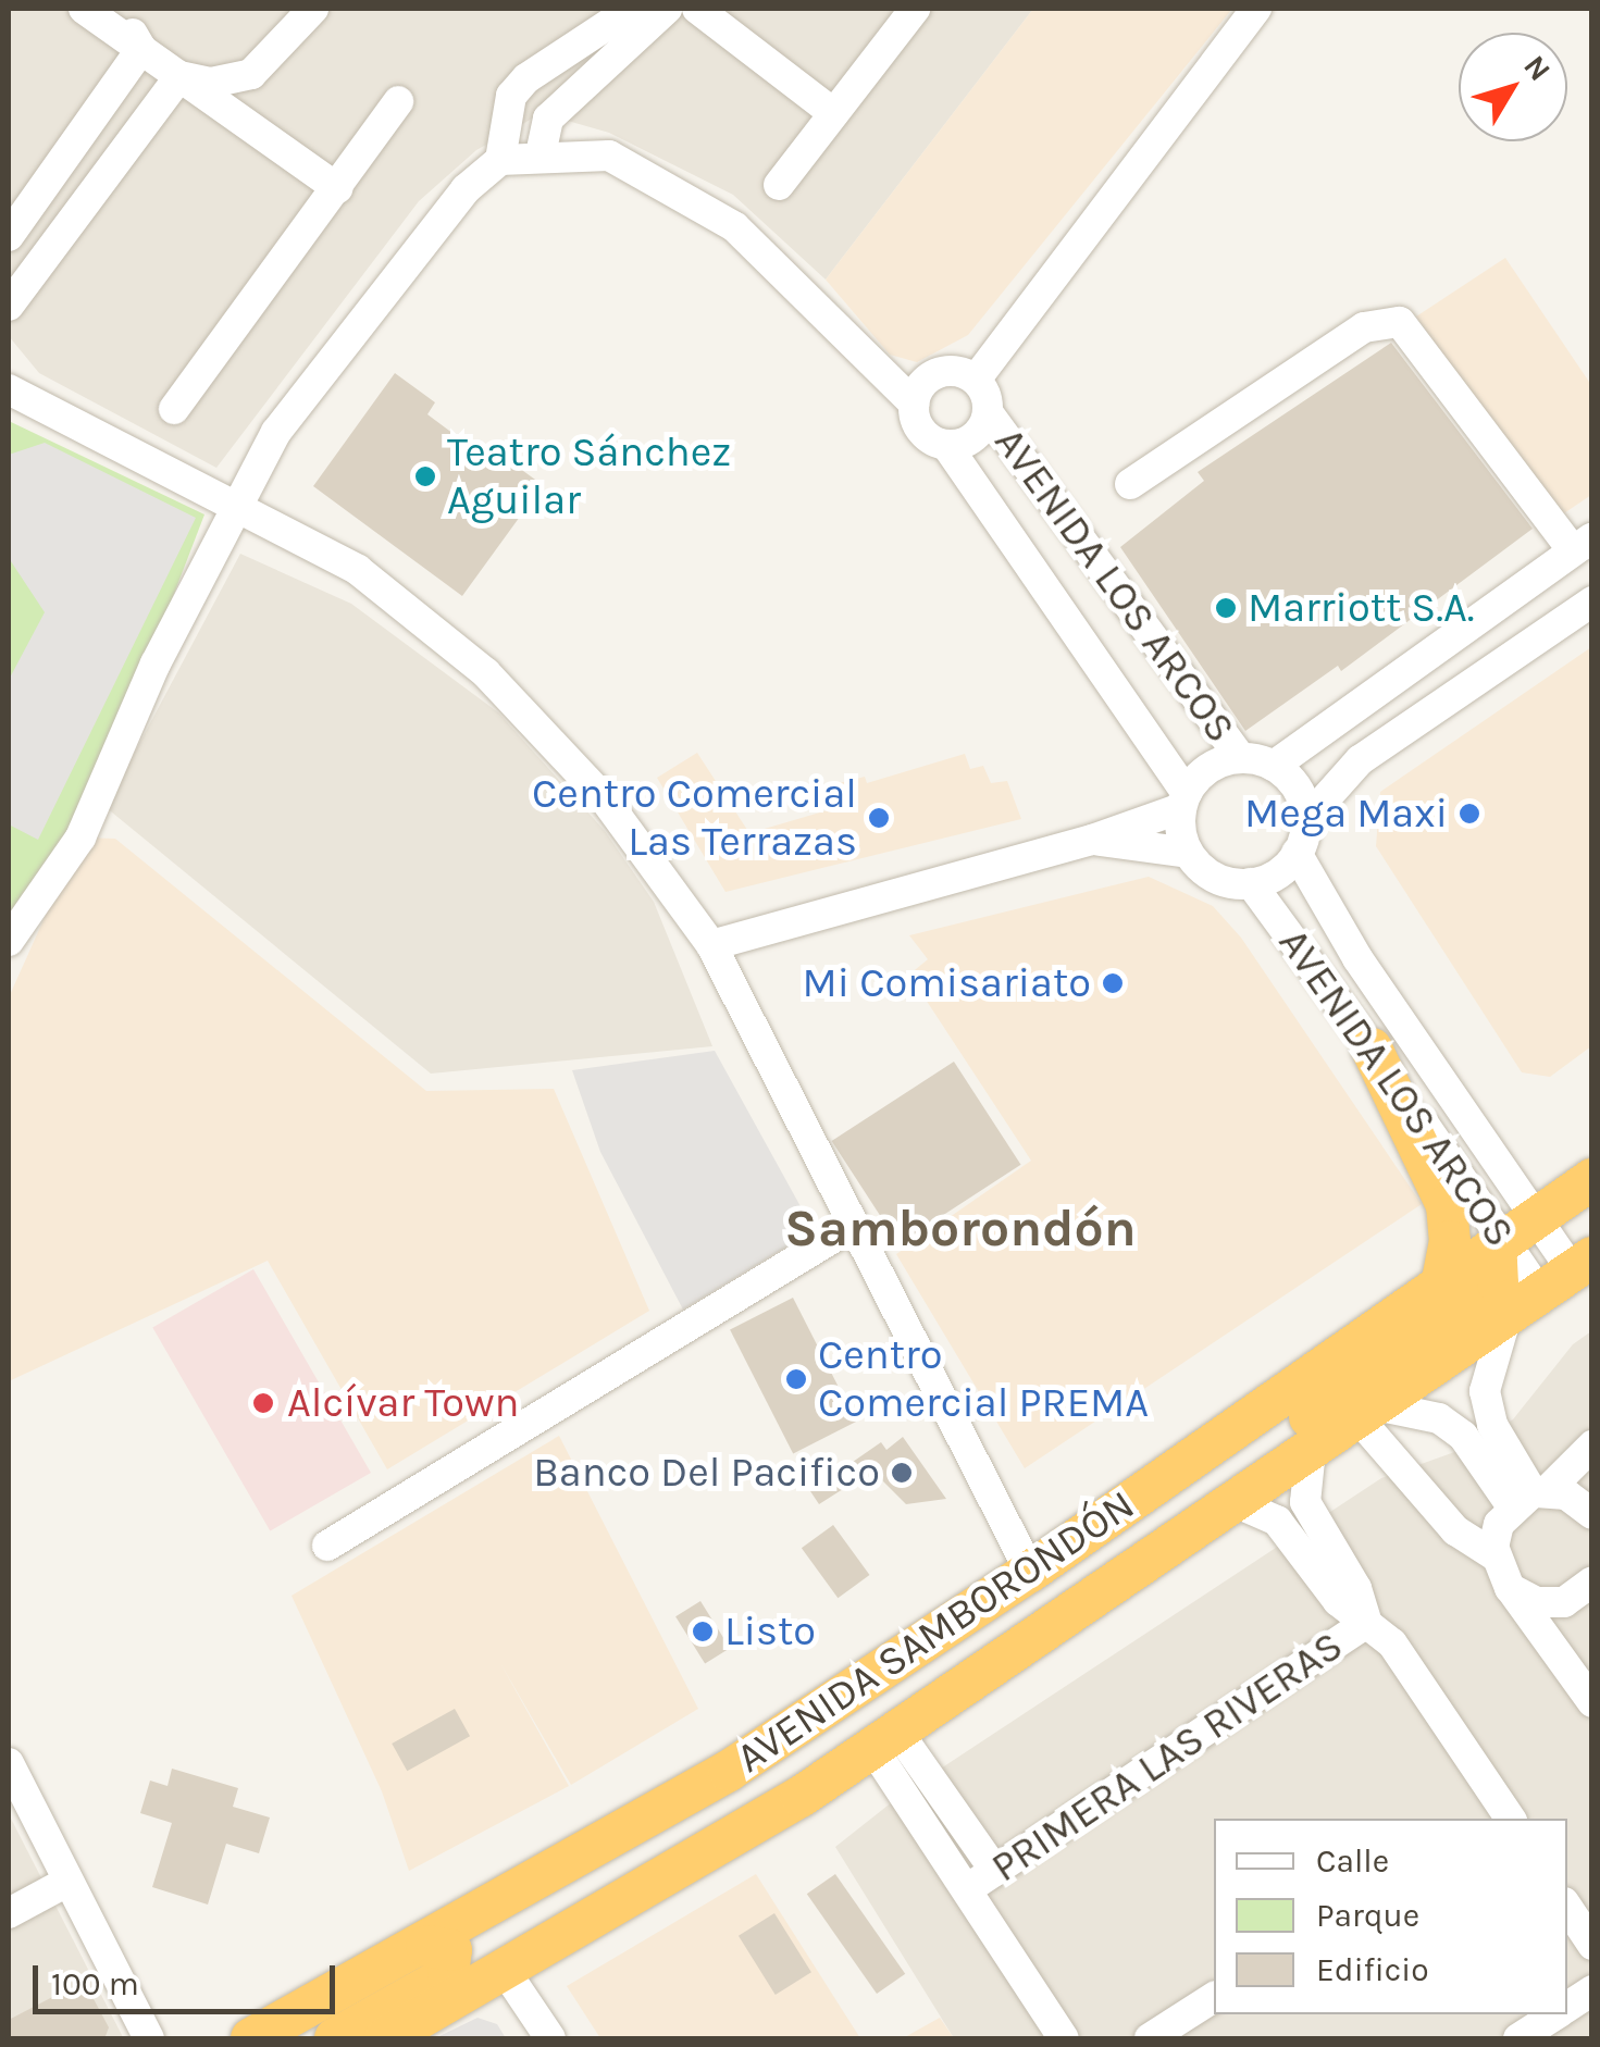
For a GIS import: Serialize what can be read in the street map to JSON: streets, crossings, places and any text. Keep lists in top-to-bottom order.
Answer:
{
  "streets": {
    "highway": ["AVENIDA SAMBORONDÓN"],
    "street": ["AVENIDA LOS ARCOS", "PRIMERA LAS RIVERAS"]
  },
  "crossings": [
    ["AVENIDA LOS ARCOS", "AVENIDA SAMBORONDÓN"]
  ],
  "districts": ["Samborondón"],
  "places": [
    "Teatro Sánchez Aguilar",
    "Marriott S.A.",
    "Mega Maxi",
    "Centro Comercial Las Terrazas",
    "Mi Comisariato",
    "Centro Comercial PREMA",
    "Alcívar Town",
    "Banco Del Pacifico",
    "Listo"
  ],
  "legend": ["Calle", "Parque", "Edificio"],
  "scale_bar": "100 m",
  "north": "top right"
}
